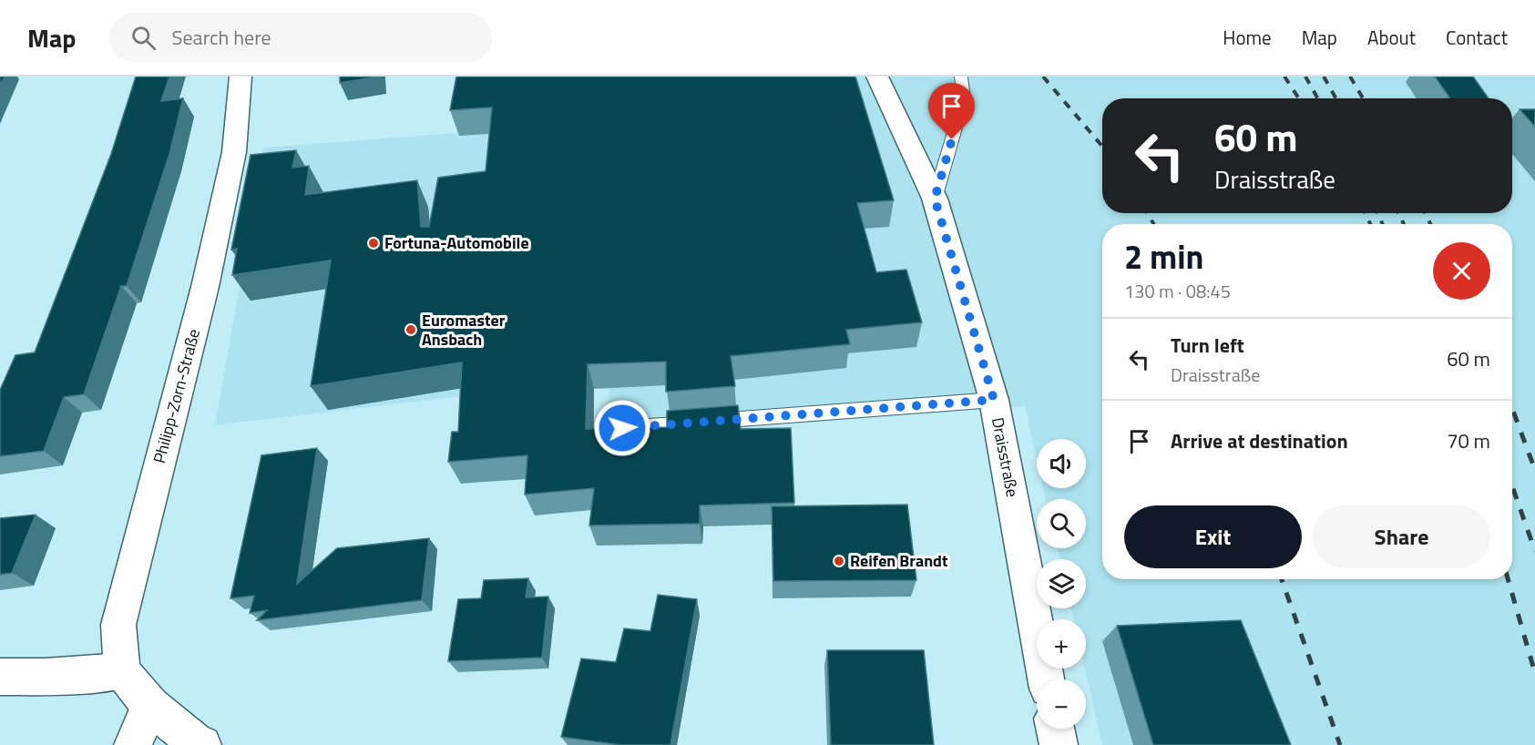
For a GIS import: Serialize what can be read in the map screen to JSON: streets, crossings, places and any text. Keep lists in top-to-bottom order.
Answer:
{
  "streets": {
    "street": ["Philipp-Zorn-Straße", "Draisstraße"]
  },
  "places": ["Fortuna-Automobile", "Euromaster Ansbach", "Reifen Brandt"],
  "page": {
    "header": "Map",
    "search": "Search here",
    "nav": [
      "Home",
      "Map",
      "About",
      "Contact"
    ],
    "turn": ["60 m", "Draisstraße"],
    "heading": ["2 min", "130 m · 08:45"],
    "list": [
      {
        "name": "Turn left",
        "note": "Draisstraße",
        "value": "60 m"
      },
      {
        "name": "Arrive at destination",
        "value": "70 m"
      }
    ],
    "map_buttons": ["+", "−"],
    "buttons": ["Exit", "Share"]
  }
}
